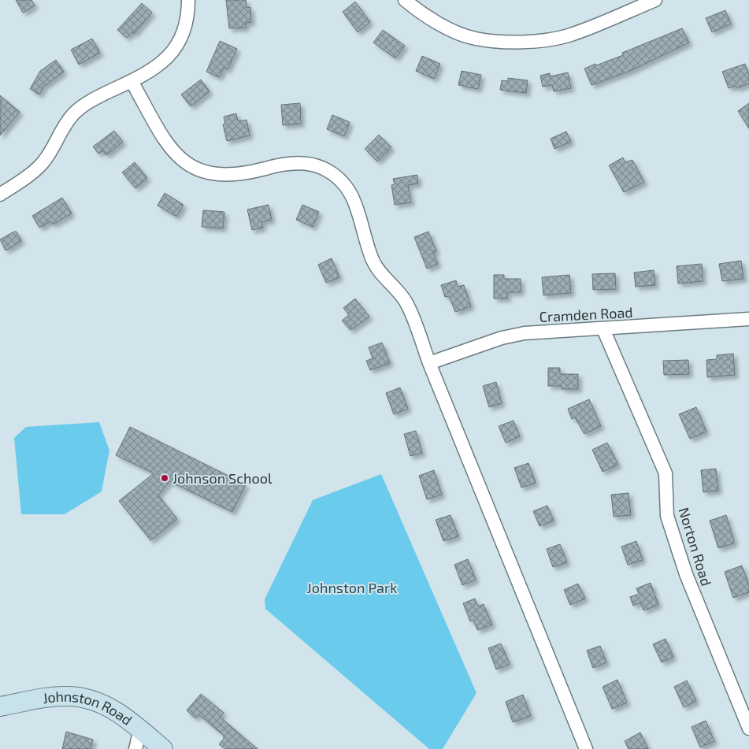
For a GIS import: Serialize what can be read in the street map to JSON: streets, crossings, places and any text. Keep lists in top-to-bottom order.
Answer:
{
  "streets": {
    "street": ["Cramden Road", "Norton Road", "Johnston Road"]
  },
  "crossings": [
    ["Cramden Road", "Norton Road"]
  ],
  "parks": ["Johnston Park"],
  "places": ["Johnson School"]
}
